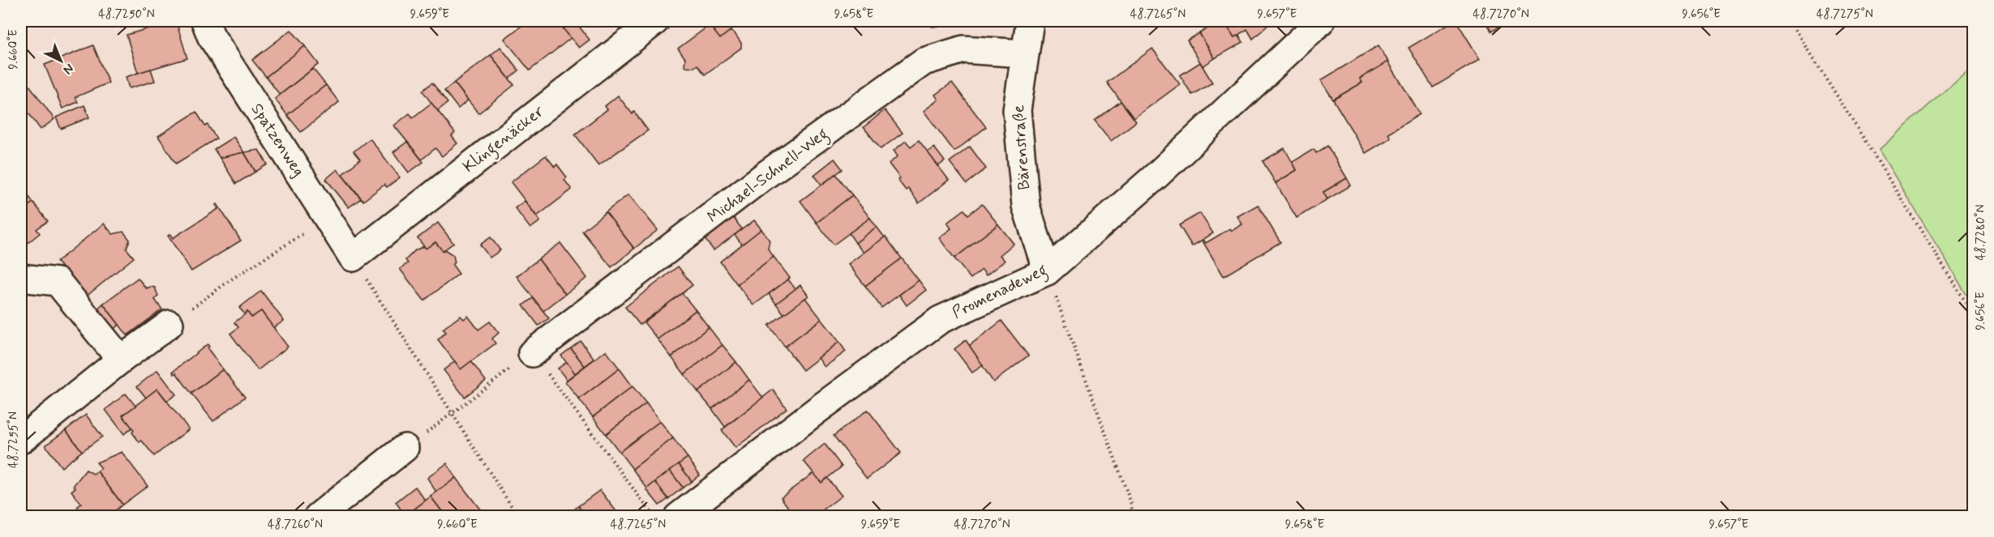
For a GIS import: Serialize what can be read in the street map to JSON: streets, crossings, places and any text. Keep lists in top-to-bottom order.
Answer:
{
  "streets": {
    "street": [
      "Klingenäcker",
      "Spatzenweg",
      "Bärenstraße",
      "Michael-Schnell-Weg",
      "Promenadeweg"
    ]
  },
  "crossings": [
    ["Klingenäcker", "Spatzenweg"],
    ["Bärenstraße", "Michael-Schnell-Weg"],
    ["Bärenstraße", "Promenadeweg"]
  ],
  "north": "bottom right",
  "coordinates": [
    "48.7250°N",
    "9.659°E",
    "9.658°E",
    "48.7265°N",
    "9.657°E",
    "48.7270°N",
    "9.656°E",
    "48.7275°N",
    "9.660°E",
    "48.7280°N",
    "48.7255°N",
    "48.7260°N"
  ]
}
